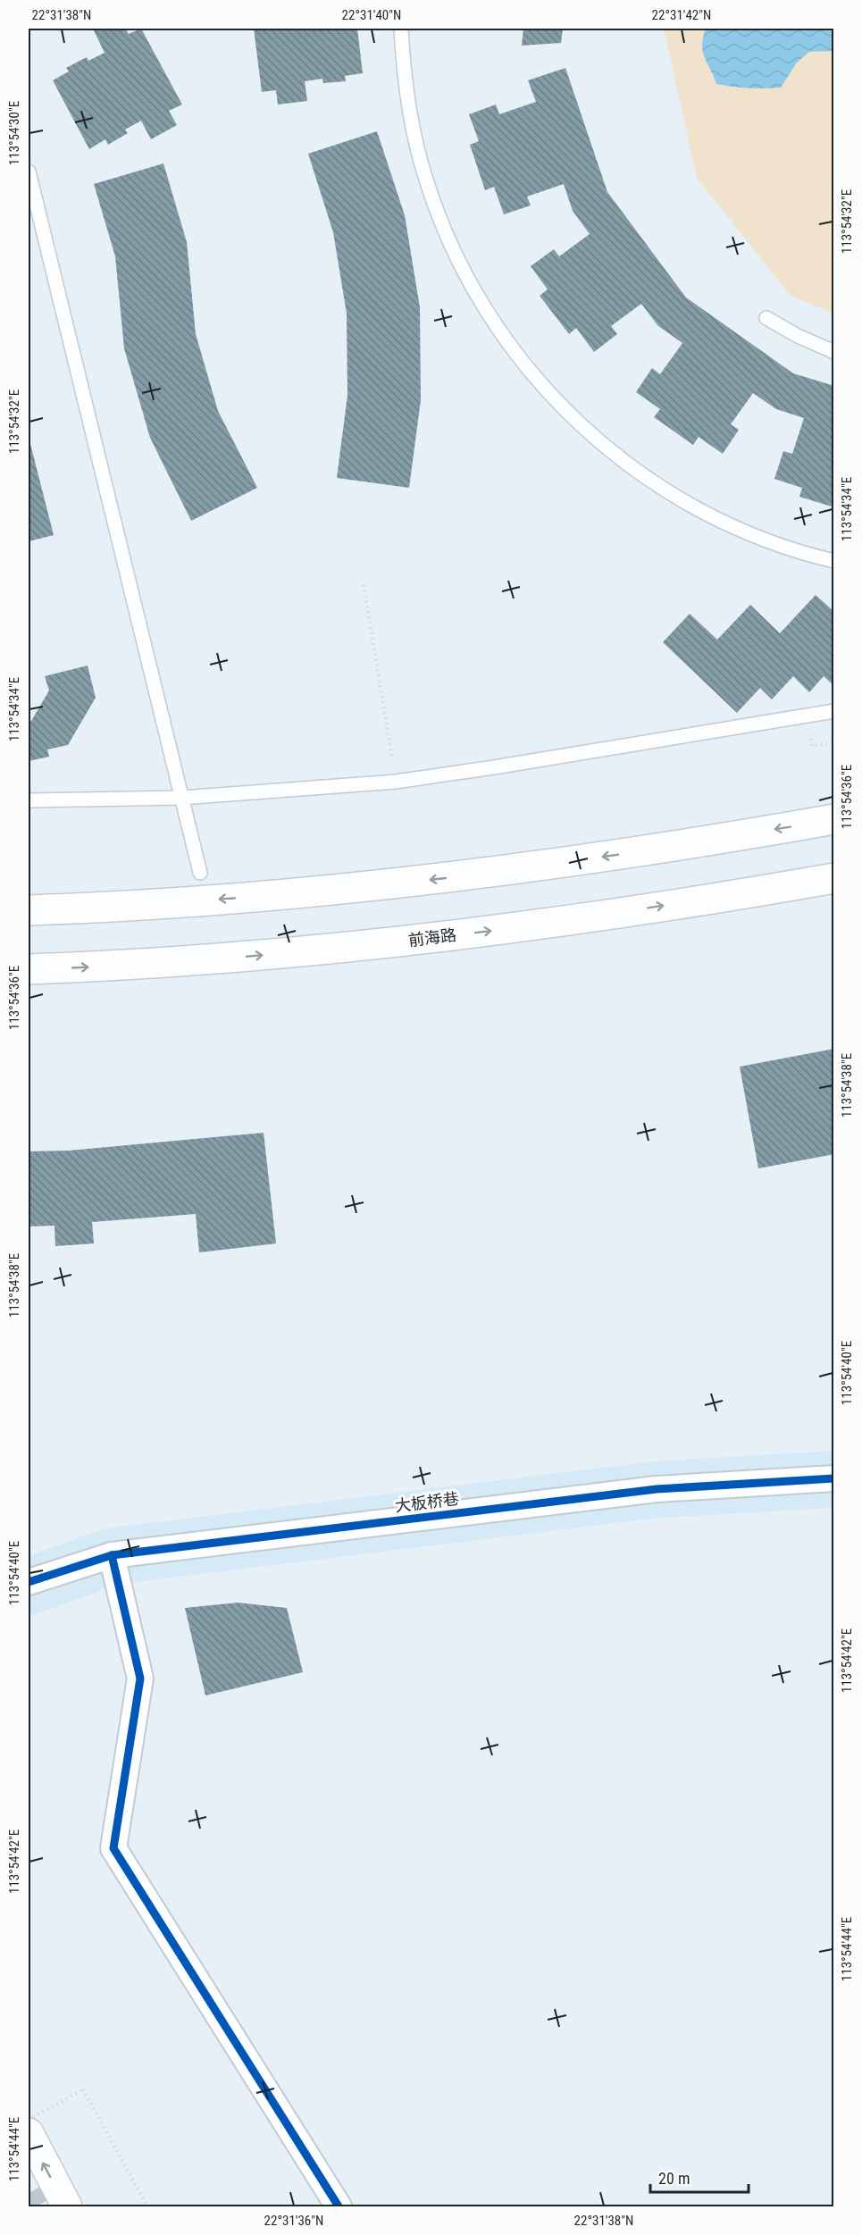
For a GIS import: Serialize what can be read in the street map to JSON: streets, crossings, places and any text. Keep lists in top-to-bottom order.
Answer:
{
  "streets": {
    "main road": ["前海路"],
    "street": ["大板桥巷"]
  },
  "scale_bar": "20 m",
  "coordinates": [
    "22°31'38\"N",
    "22°31'40\"N",
    "22°31'42\"N",
    "113°54'30\"E",
    "113°54'32\"E",
    "113°54'34\"E",
    "113°54'36\"E",
    "113°54'38\"E",
    "113°54'40\"E",
    "113°54'42\"E",
    "113°54'44\"E",
    "22°31'36\"N"
  ]
}
